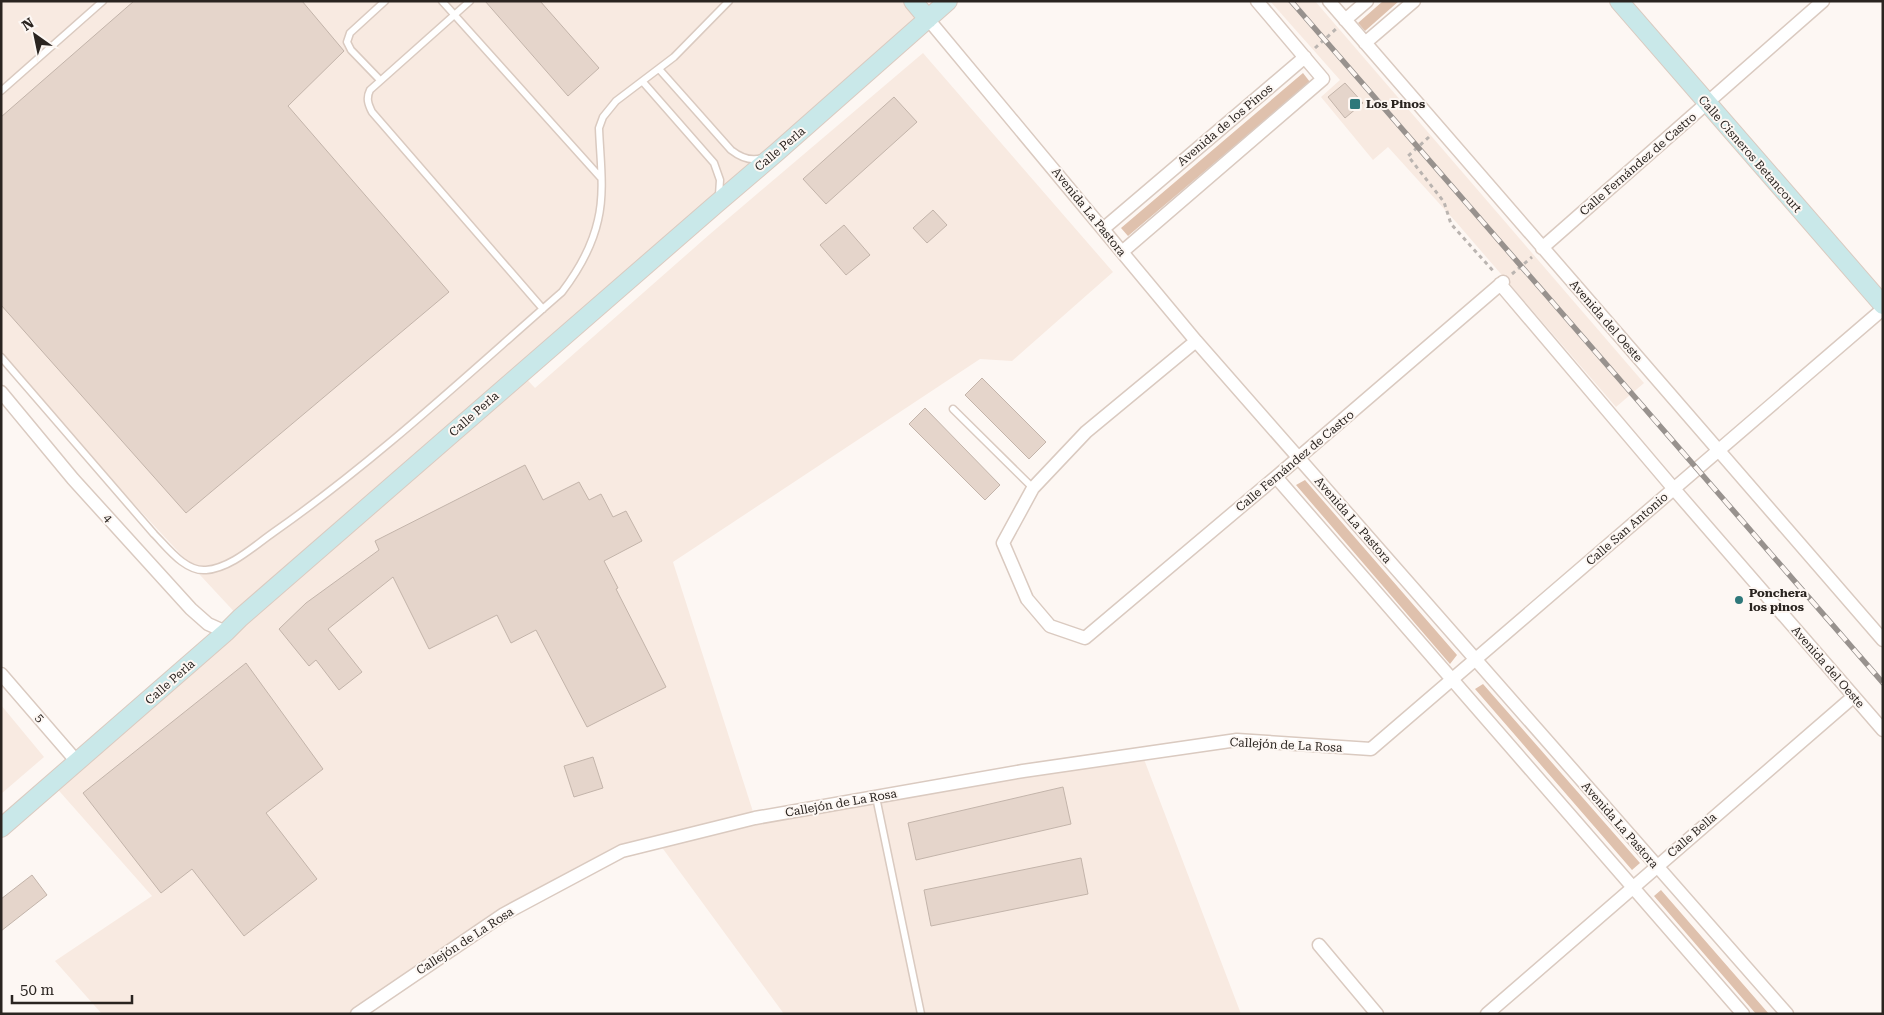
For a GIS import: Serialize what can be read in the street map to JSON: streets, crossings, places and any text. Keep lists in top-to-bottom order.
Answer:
{
  "streets": {
    "main road": ["Calle Perla", "Calle Cisneros Betancourt"],
    "street": [
      "Avenida de los Pinos",
      "Calle Fernández de Castro",
      "Avenida La Pastora",
      "Avenida del Oeste",
      "4",
      "Calle San Antonio",
      "5",
      "Callejón de La Rosa",
      "Calle Bella"
    ]
  },
  "crossings": [
    ["Avenida de los Pinos", "Avenida La Pastora"],
    ["Calle Perla", "Avenida La Pastora"],
    ["Calle Perla", "4"],
    ["Calle Perla", "5"],
    ["Calle Cisneros Betancourt", "Calle Fernández de Castro"],
    ["Calle Fernández de Castro", "Avenida La Pastora"],
    ["Calle Fernández de Castro", "Avenida del Oeste"],
    ["Avenida La Pastora", "Calle San Antonio"],
    ["Avenida La Pastora", "Calle Bella"],
    ["Avenida del Oeste", "Calle San Antonio"],
    ["Avenida del Oeste", "Calle Bella"],
    ["Calle San Antonio", "Callejón de La Rosa"]
  ],
  "places": {
    "transit": ["Los Pinos"],
    "other": ["Ponchera los pinos"]
  },
  "scale_bar": "50 m",
  "north": "top left"
}
